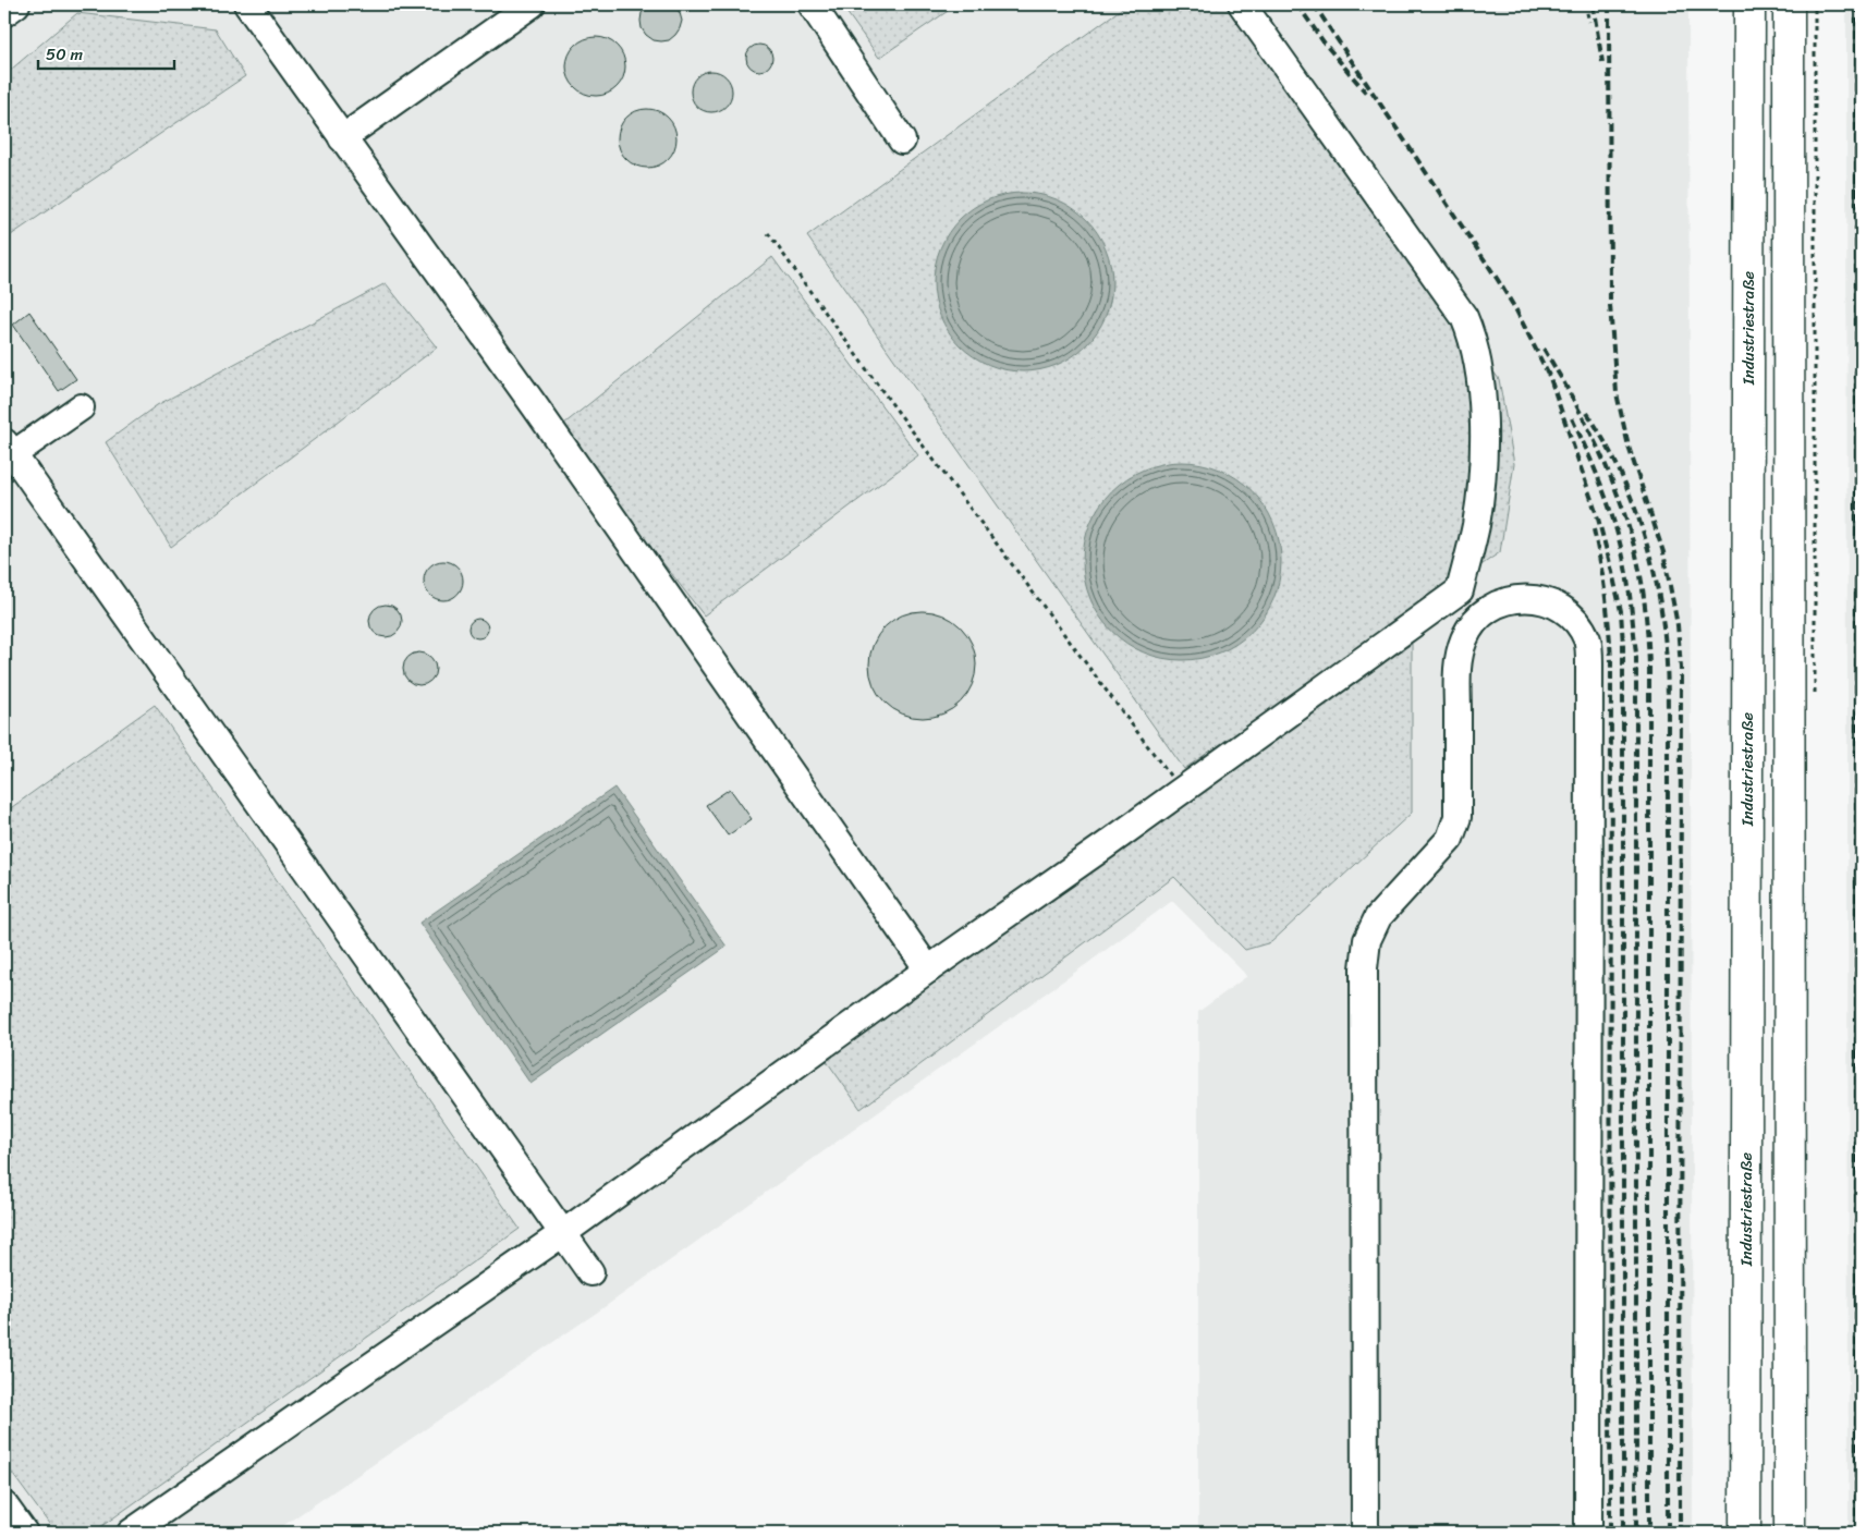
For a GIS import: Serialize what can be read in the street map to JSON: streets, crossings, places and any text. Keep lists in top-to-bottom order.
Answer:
{
  "streets": {
    "highway": ["Industriestraße"]
  },
  "scale_bar": "50 m"
}
